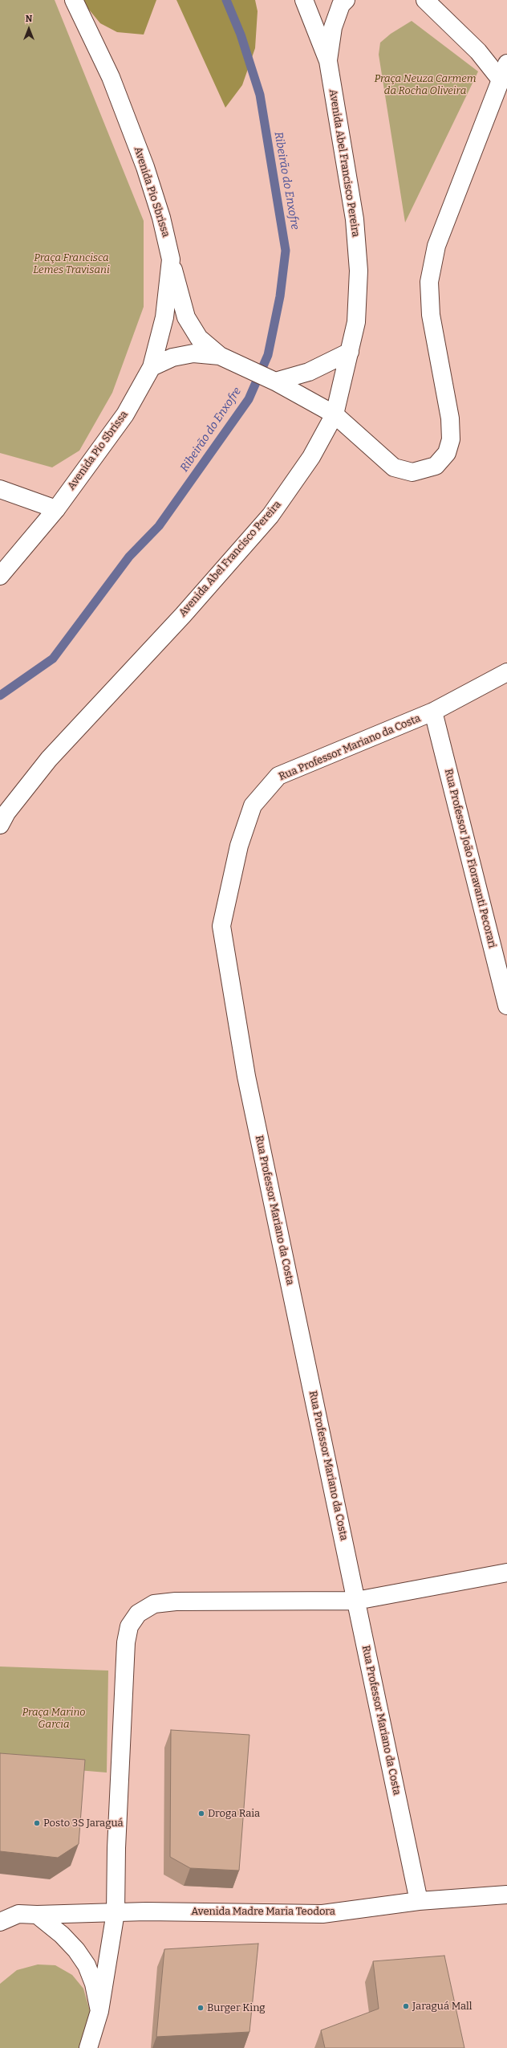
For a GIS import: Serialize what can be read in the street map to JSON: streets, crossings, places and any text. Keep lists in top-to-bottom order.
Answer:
{
  "streets": {
    "street": [
      "Avenida Abel Francisco Pereira",
      "Avenida Pio Sbrissa",
      "Rua Professor Mariano da Costa",
      "Rua Professor João Fioravanti Pecorari",
      "Avenida Madre Maria Teodora"
    ]
  },
  "crossings": [
    ["Rua Professor Mariano da Costa", "Rua Professor João Fioravanti Pecorari"],
    ["Rua Professor Mariano da Costa", "Avenida Madre Maria Teodora"]
  ],
  "water": ["Ribeirão do Enxofre"],
  "parks": ["Praça Neuza Carmem da Rocha Oliveira", "Praça Francisca Lemes Travisani", "Praça Marino Garcia"],
  "places": [
    "Droga Raia",
    "Posto 3S Jaraguá",
    "Jaraguá Mall",
    "Burger King"
  ],
  "north": "top"
}
